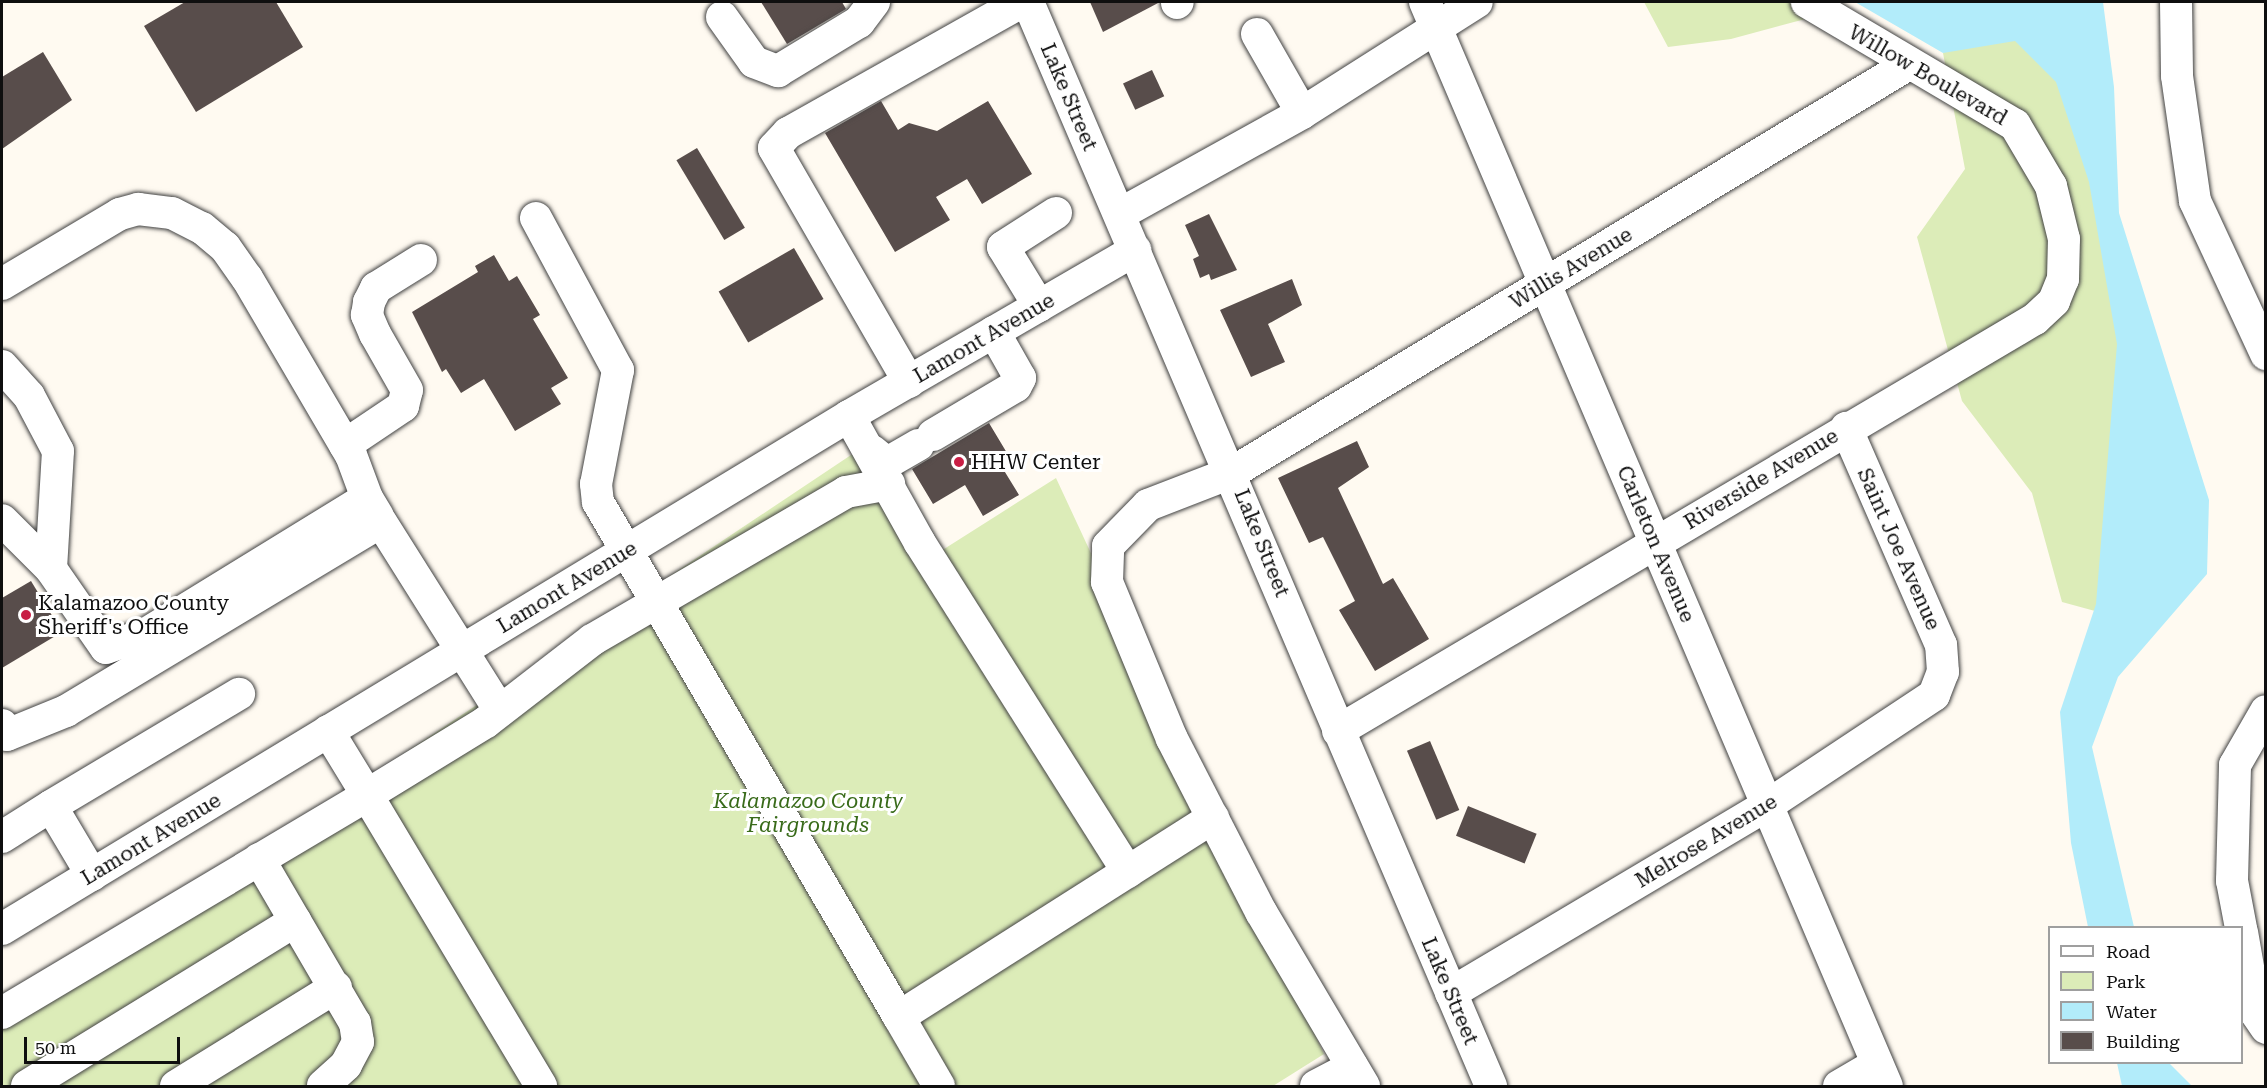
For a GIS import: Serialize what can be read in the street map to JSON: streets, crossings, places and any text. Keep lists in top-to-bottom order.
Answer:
{
  "streets": {
    "street": [
      "Willow Boulevard",
      "Lake Street",
      "Willis Avenue",
      "Lamont Avenue",
      "Riverside Avenue",
      "Carleton Avenue",
      "Saint Joe Avenue",
      "Melrose Avenue"
    ]
  },
  "crossings": [
    ["Willow Boulevard", "Willis Avenue"],
    ["Willow Boulevard", "Riverside Avenue"],
    ["Lake Street", "Willis Avenue"],
    ["Lake Street", "Lamont Avenue"],
    ["Lake Street", "Riverside Avenue"],
    ["Lake Street", "Melrose Avenue"],
    ["Willis Avenue", "Carleton Avenue"],
    ["Riverside Avenue", "Carleton Avenue"],
    ["Riverside Avenue", "Saint Joe Avenue"],
    ["Carleton Avenue", "Melrose Avenue"],
    ["Saint Joe Avenue", "Melrose Avenue"]
  ],
  "parks": ["Kalamazoo County Fairgrounds"],
  "places": ["HHW Center", "Kalamazoo County Sheriff's Office"],
  "legend": [
    "Road",
    "Park",
    "Water",
    "Building"
  ],
  "scale_bar": "50 m"
}
